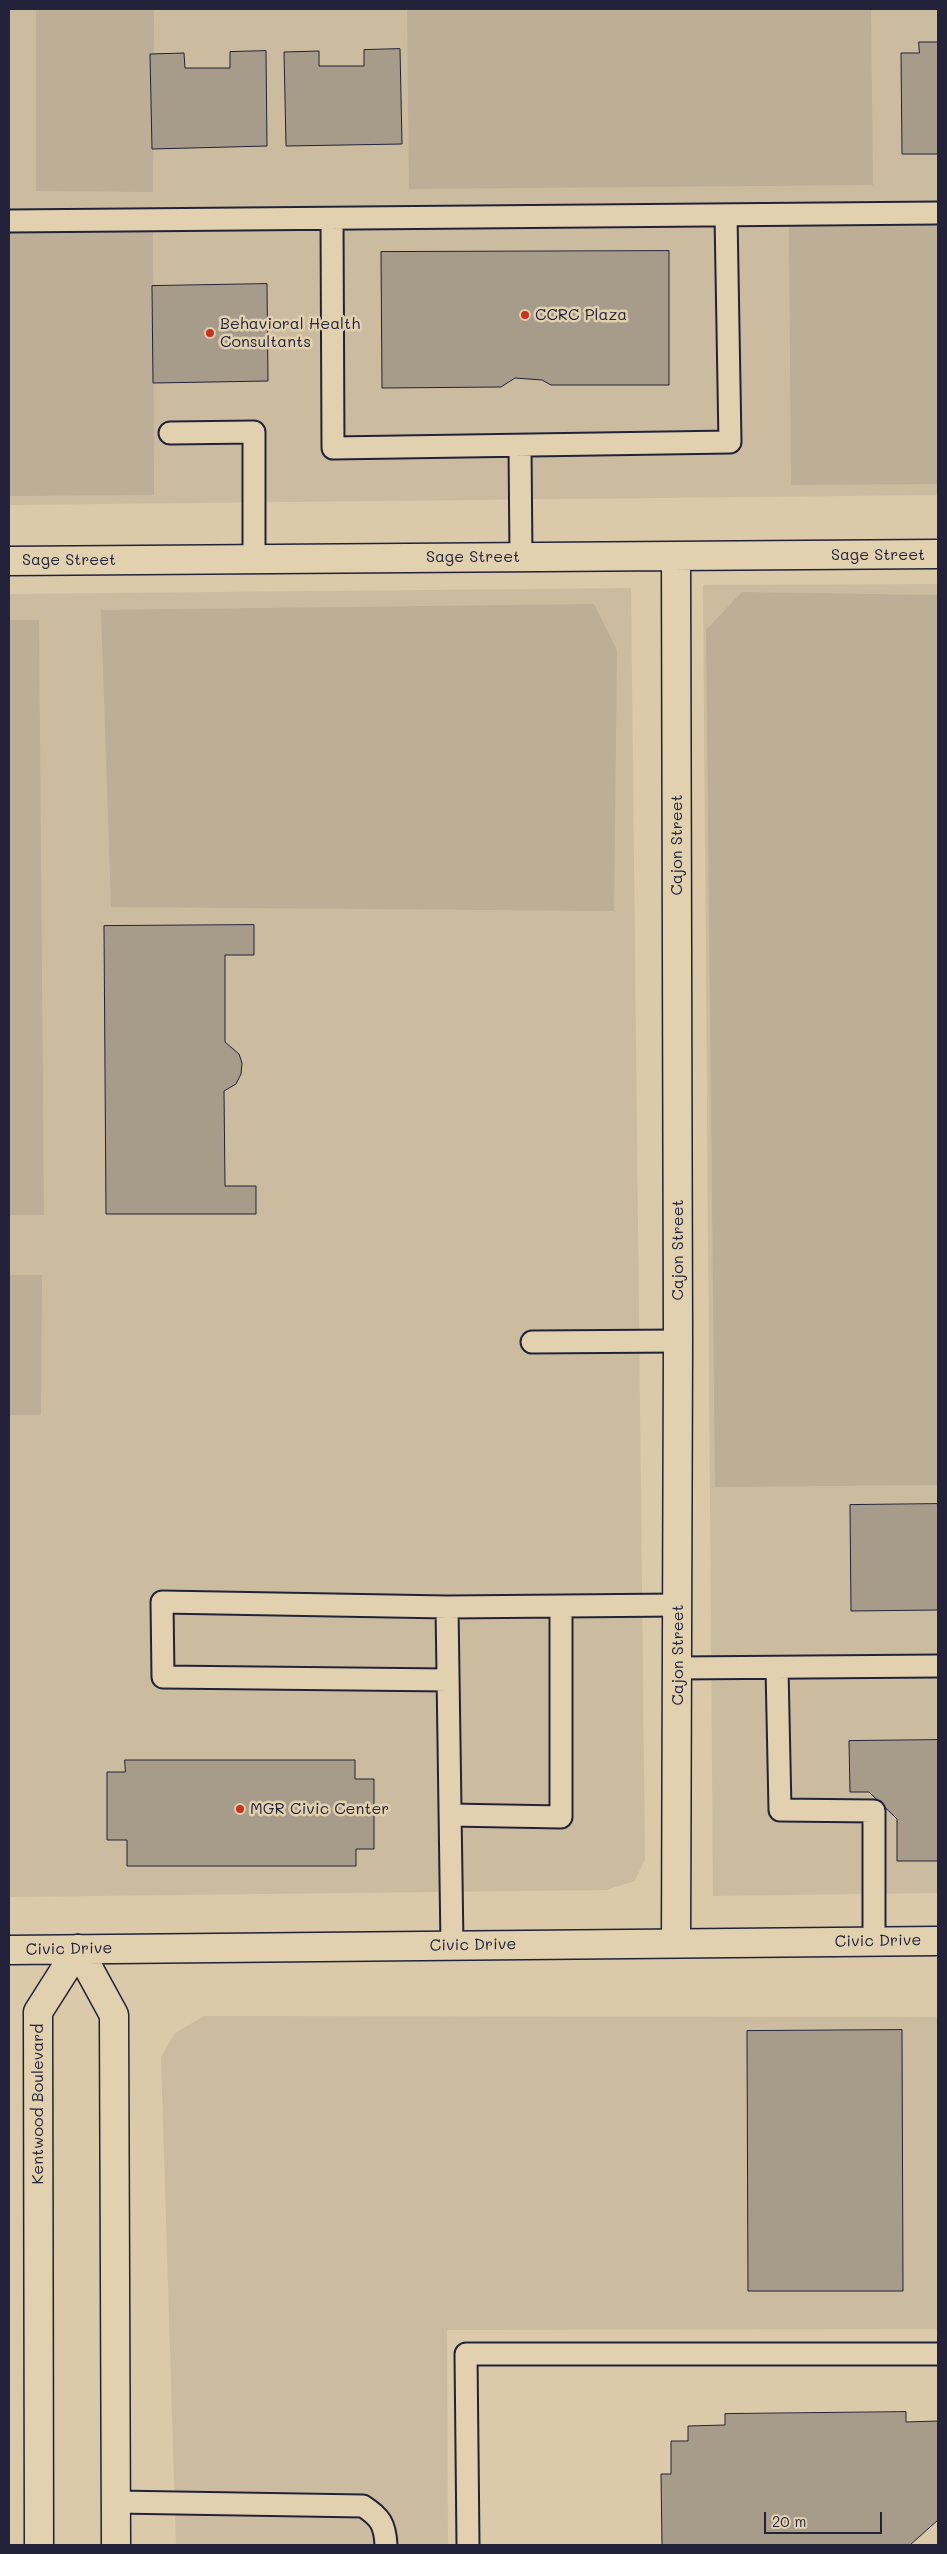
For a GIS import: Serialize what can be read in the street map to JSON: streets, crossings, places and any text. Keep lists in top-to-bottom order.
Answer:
{
  "streets": {
    "street": [
      "Sage Street",
      "Cajon Street",
      "Civic Drive",
      "Kentwood Boulevard"
    ]
  },
  "crossings": [
    ["Sage Street", "Cajon Street"],
    ["Cajon Street", "Civic Drive"],
    ["Civic Drive", "Kentwood Boulevard"]
  ],
  "places": ["CCRC Plaza", "Behavioral Health Consultants", "MGR Civic Center"],
  "scale_bar": "20 m"
}
